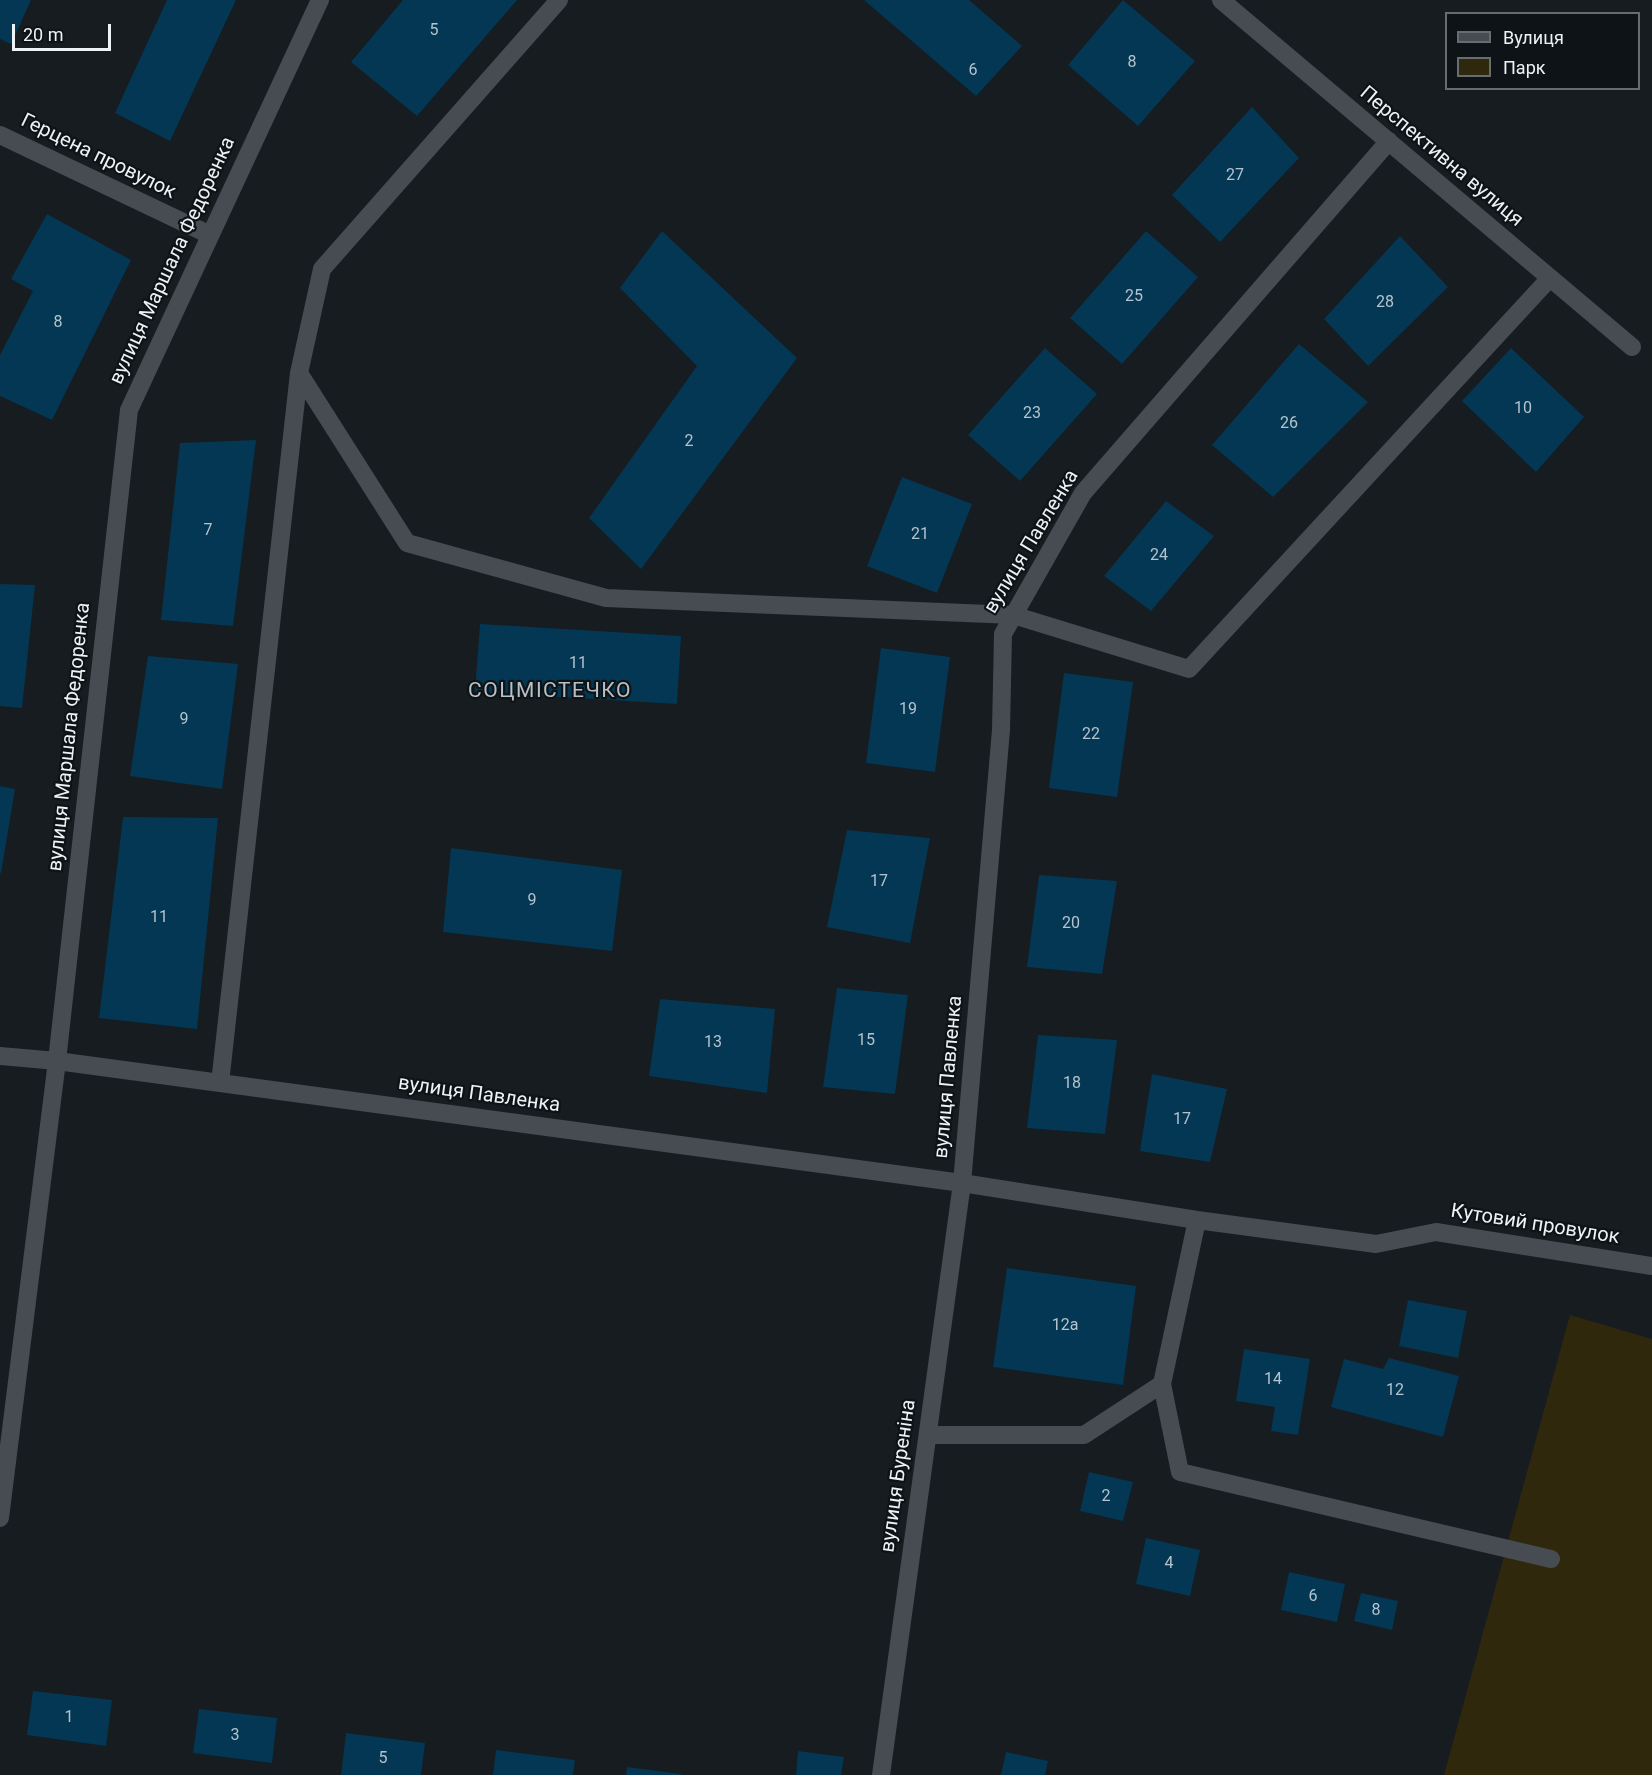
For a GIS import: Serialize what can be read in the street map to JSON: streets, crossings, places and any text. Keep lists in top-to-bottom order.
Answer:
{
  "streets": {
    "street": [
      "Герцена провулок",
      "Перспективна вулиця",
      "вулиця Маршала Федоренка",
      "вулиця Павленка",
      "Кутовий провулок",
      "вулиця Буреніна"
    ]
  },
  "crossings": [
    ["Герцена провулок", "вулиця Маршала Федоренка"],
    ["Перспективна вулиця", "вулиця Павленка"],
    ["вулиця Маршала Федоренка", "вулиця Павленка"],
    ["вулиця Павленка", "Кутовий провулок"],
    ["вулиця Павленка", "вулиця Буреніна"],
    ["Кутовий провулок", "вулиця Буреніна"]
  ],
  "districts": ["СОЦМІСТЕЧКО"],
  "house_numbers": [
    "5",
    "8",
    "6",
    "27",
    "25",
    "28",
    "8",
    "10",
    "23",
    "26",
    "2",
    "7",
    "21",
    "24",
    "11",
    "19",
    "9",
    "22",
    "17",
    "9",
    "11",
    "20",
    "15",
    "13",
    "18",
    "17",
    "12а",
    "14",
    "12",
    "2",
    "4",
    "6",
    "8",
    "1",
    "3",
    "5"
  ],
  "legend": ["Вулиця", "Парк"],
  "scale_bar": "20 m"
}
